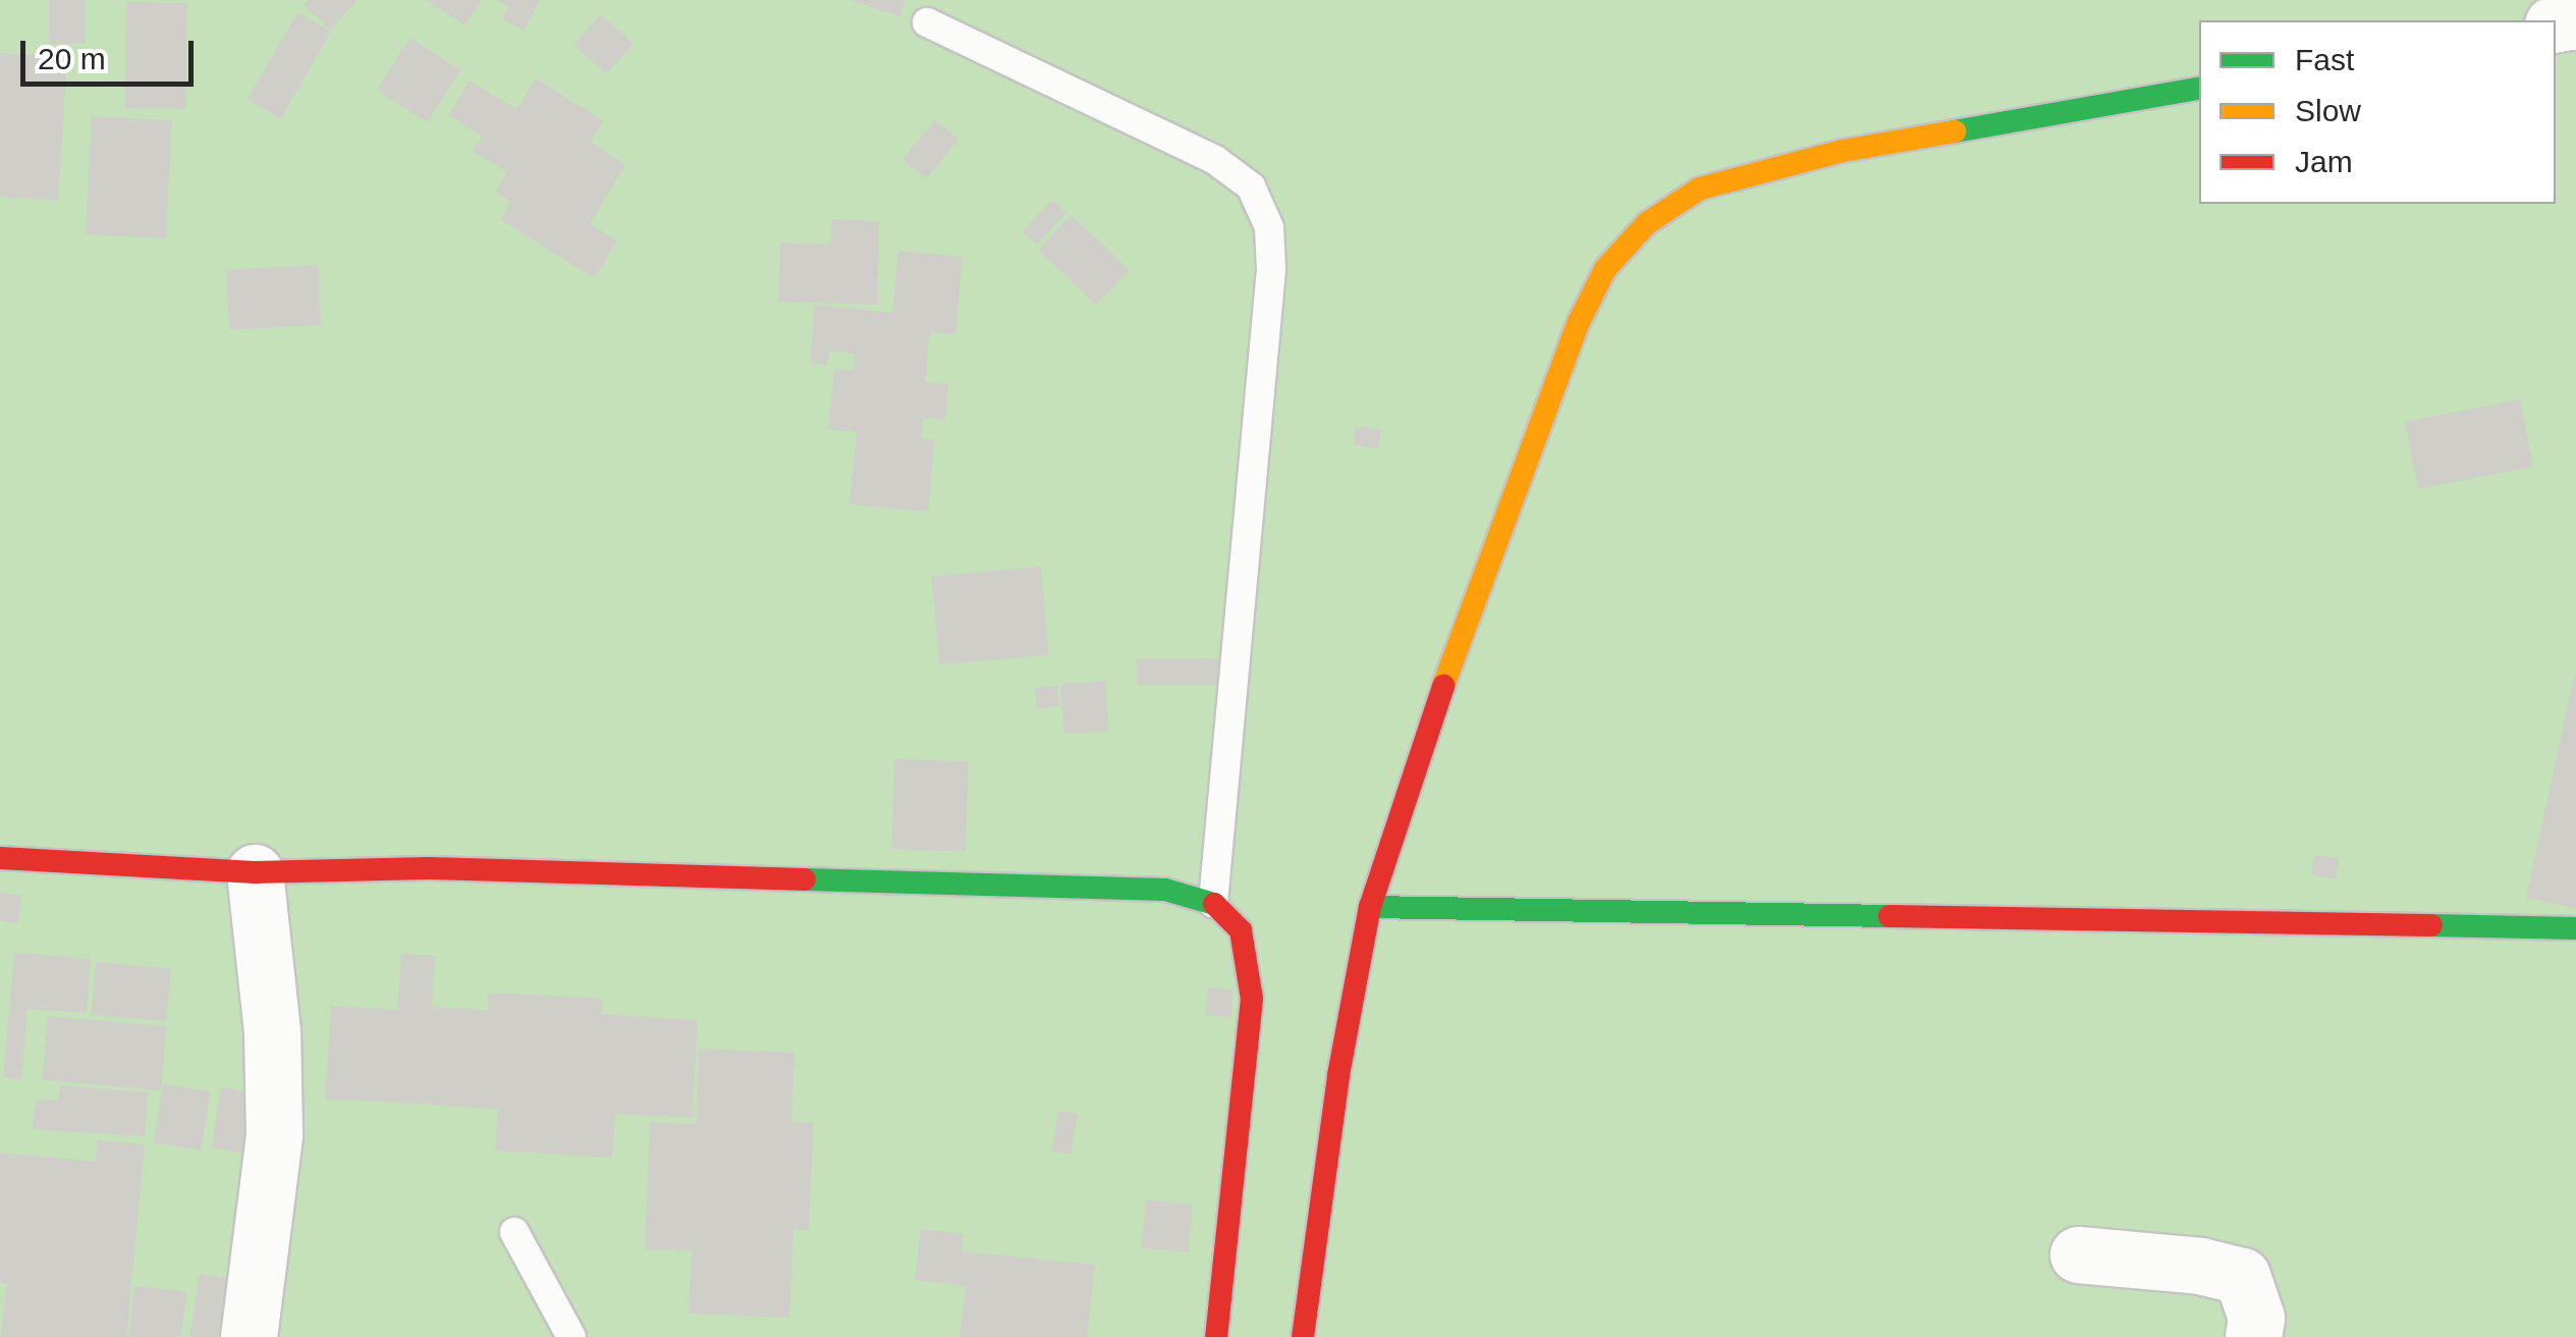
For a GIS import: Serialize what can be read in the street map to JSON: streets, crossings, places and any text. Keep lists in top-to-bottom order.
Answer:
{
  "legend": ["Fast", "Slow", "Jam"],
  "scale_bar": "20 m"
}
